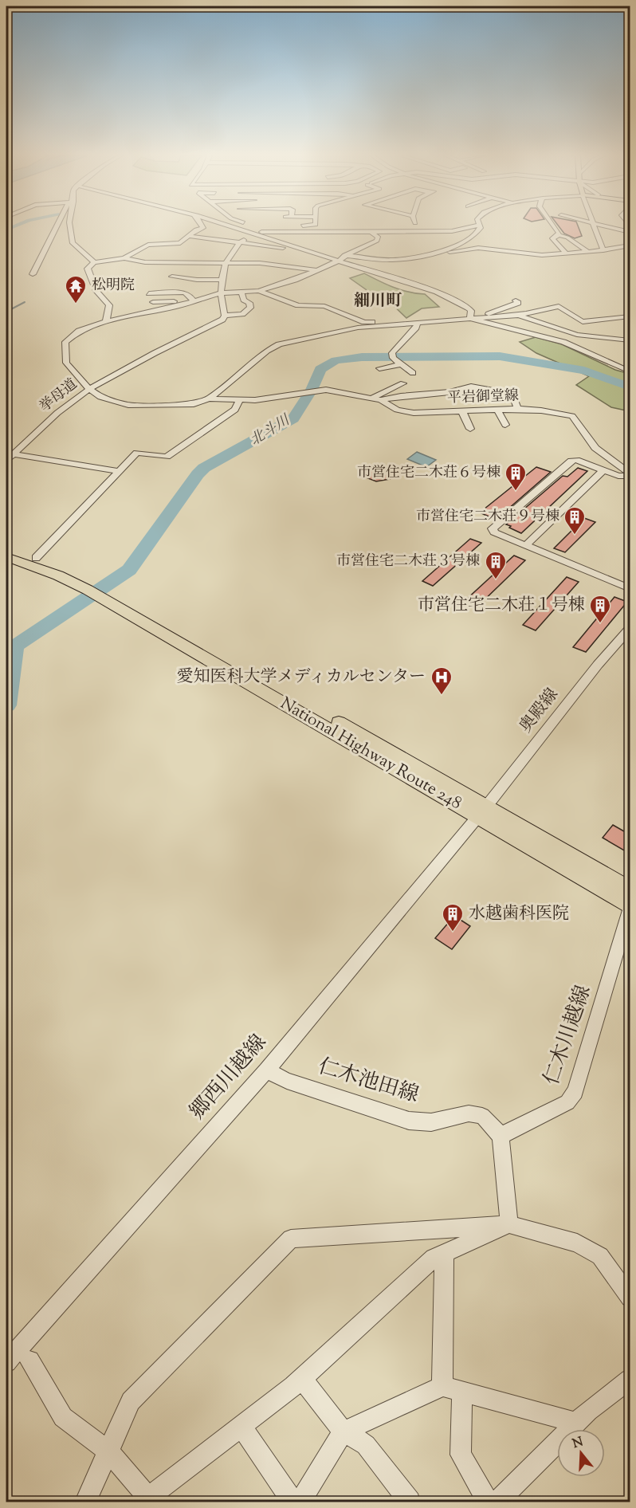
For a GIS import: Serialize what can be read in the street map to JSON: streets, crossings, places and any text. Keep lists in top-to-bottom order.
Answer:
{
  "streets": {
    "highway": ["National Highway Route 248"],
    "street": [
      "挙母道",
      "平岩御堂線",
      "奥殿線",
      "仁木川越線",
      "郷西川越線",
      "仁木池田線"
    ]
  },
  "crossings": [
    ["奥殿線", "National Highway Route 248"],
    ["奥殿線", "郷西川越線"],
    ["National Highway Route 248", "郷西川越線"],
    ["仁木川越線", "仁木池田線"],
    ["郷西川越線", "仁木池田線"]
  ],
  "districts": ["細川町"],
  "water": ["北斗川"],
  "places": {
    "temple": ["松明院"],
    "building": [
      "市営住宅二木荘６号棟",
      "市営住宅二木荘９号棟",
      "市営住宅二木荘３号棟",
      "市営住宅二木荘１号棟",
      "水越歯科医院"
    ],
    "hospital": ["愛知医科大学メディカルセンター"]
  },
  "north": "top"
}
